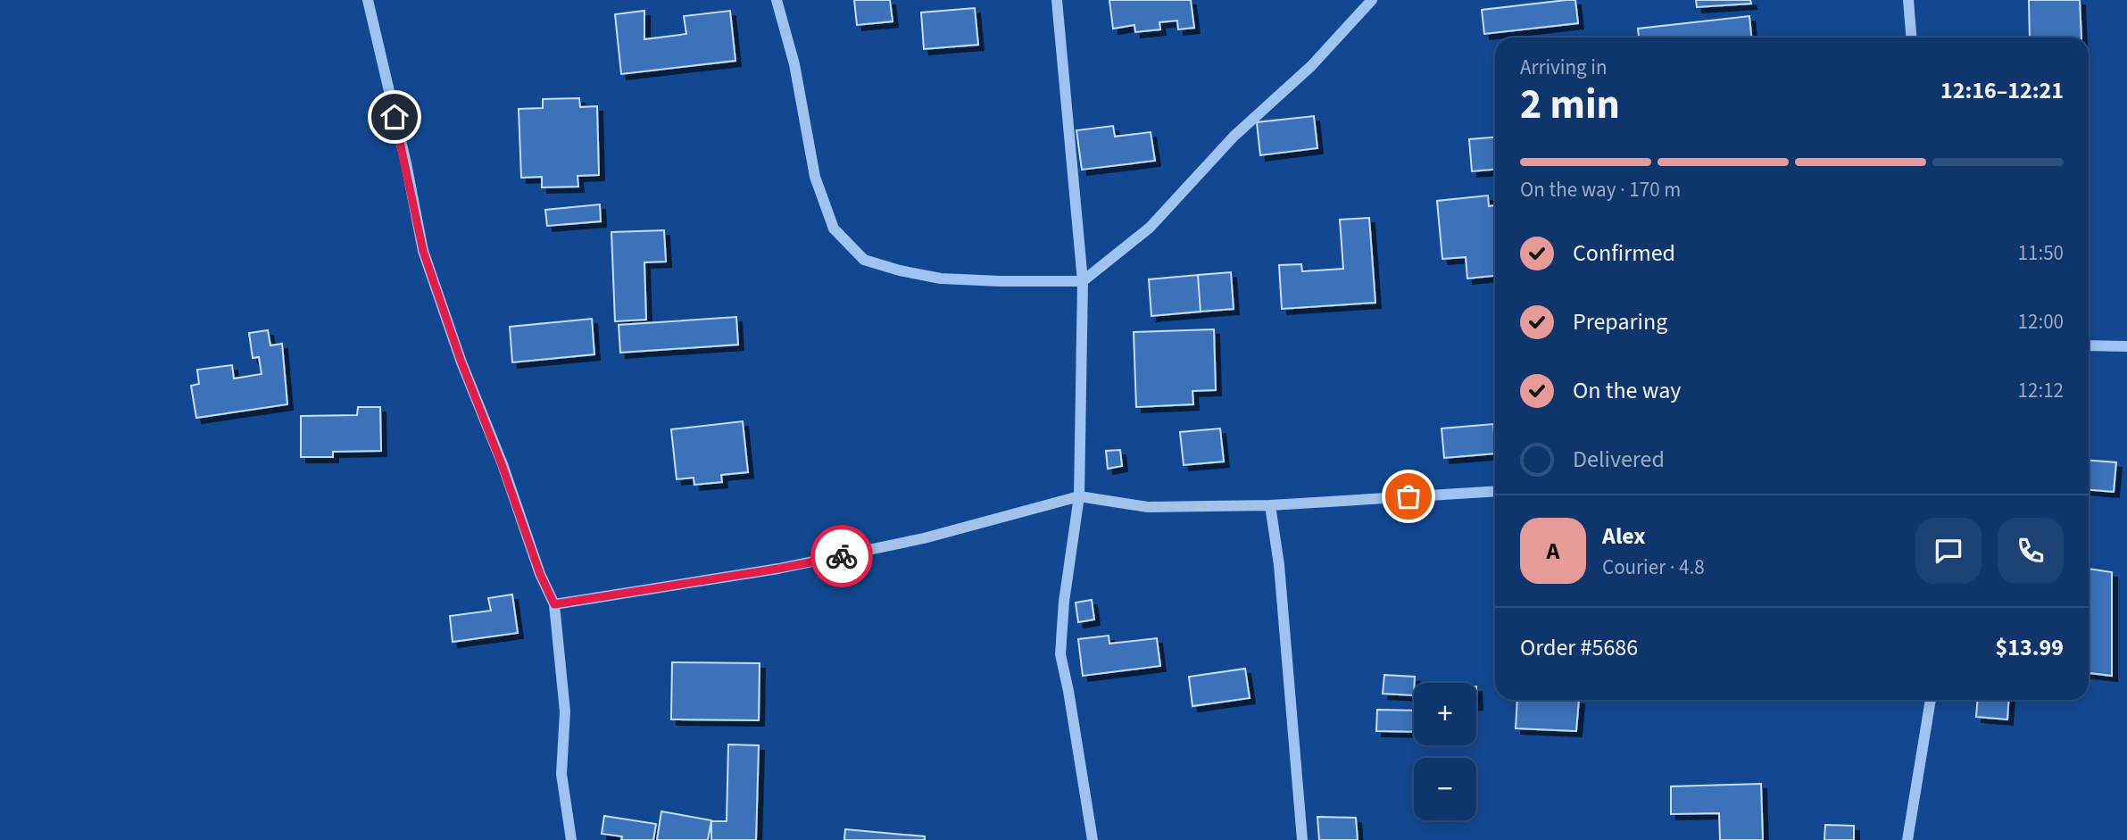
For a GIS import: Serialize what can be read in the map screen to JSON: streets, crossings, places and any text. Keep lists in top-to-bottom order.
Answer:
{
  "page": {
    "heading": ["2 min", "Arriving in", "12:16–12:21"],
    "panel": [
      "Alex",
      "Courier · 4.8",
      "Order #5686",
      "$13.99"
    ],
    "bar": "On the way · 170 m",
    "list": [
      ["Confirmed", "11:50"],
      ["Preparing", "12:00"],
      ["On the way", "12:12"],
      "Delivered"
    ],
    "round": "A",
    "map_buttons": ["+", "−"]
  }
}
